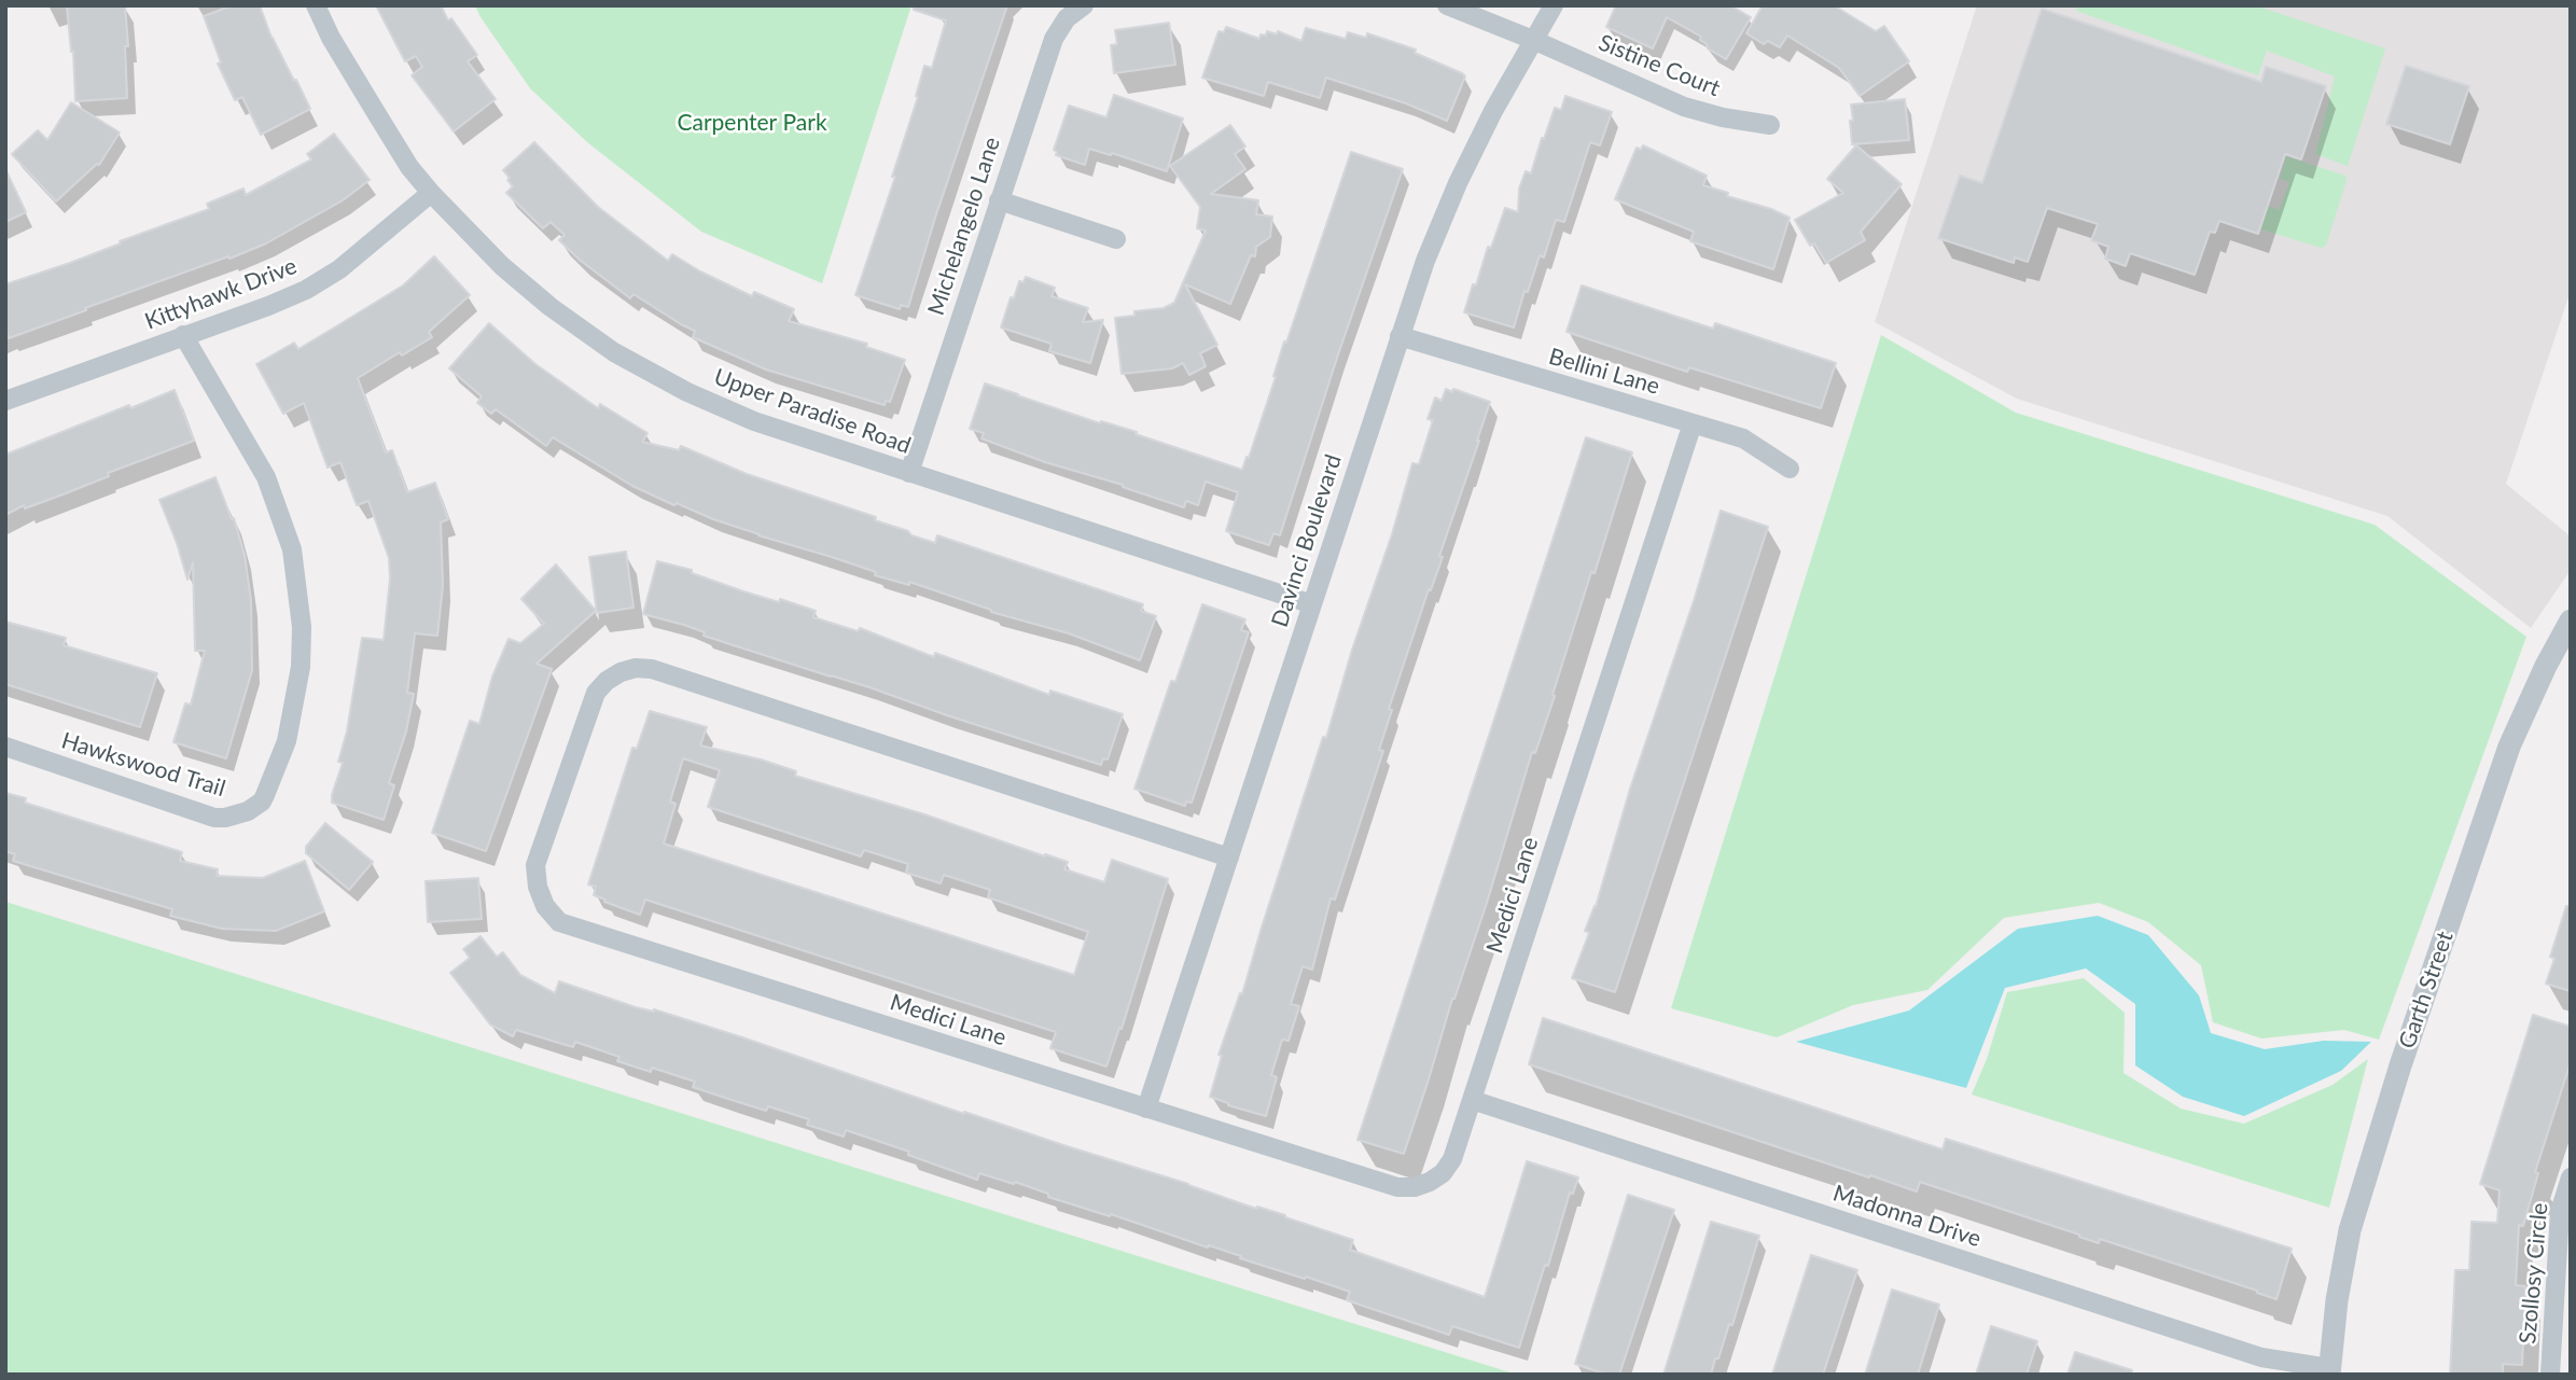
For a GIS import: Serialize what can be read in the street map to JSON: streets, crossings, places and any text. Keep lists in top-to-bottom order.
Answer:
{
  "streets": {
    "street": [
      "Sistine Court",
      "Michelangelo Lane",
      "Kittyhawk Drive",
      "Bellini Lane",
      "Upper Paradise Road",
      "Davinci Boulevard",
      "Hawkswood Trail",
      "Medici Lane",
      "Garth Street",
      "Madonna Drive",
      "Szollosy Circle"
    ]
  },
  "crossings": [
    ["Sistine Court", "Davinci Boulevard"],
    ["Michelangelo Lane", "Upper Paradise Road"],
    ["Kittyhawk Drive", "Upper Paradise Road"],
    ["Kittyhawk Drive", "Hawkswood Trail"],
    ["Bellini Lane", "Davinci Boulevard"],
    ["Bellini Lane", "Medici Lane"],
    ["Upper Paradise Road", "Davinci Boulevard"],
    ["Davinci Boulevard", "Medici Lane"],
    ["Medici Lane", "Madonna Drive"],
    ["Garth Street", "Madonna Drive"]
  ],
  "parks": ["Carpenter Park"]
}
